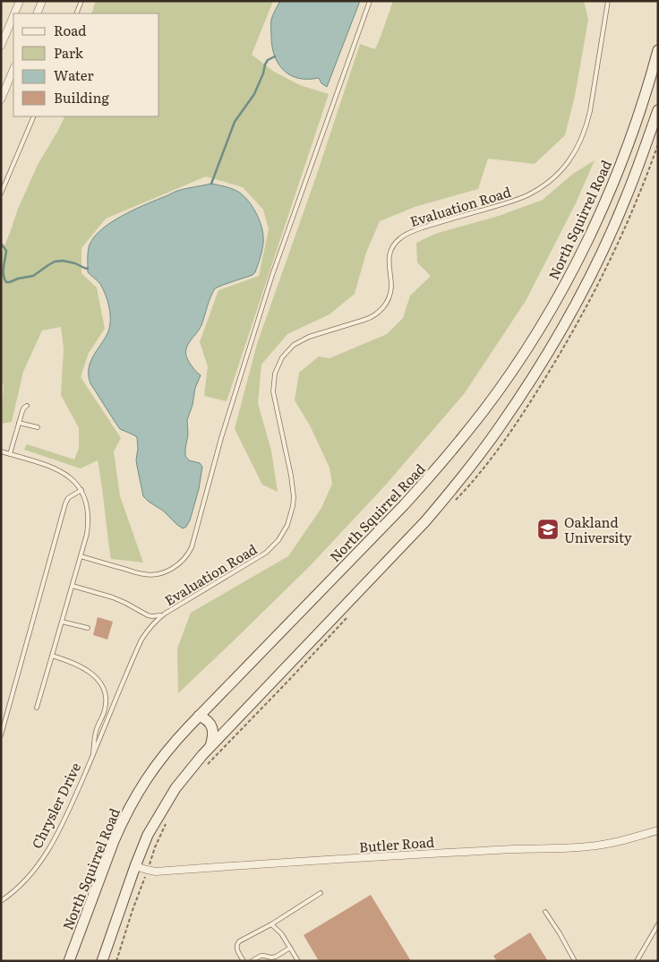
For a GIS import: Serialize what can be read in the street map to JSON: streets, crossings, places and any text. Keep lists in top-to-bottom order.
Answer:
{
  "streets": {
    "main road": ["North Squirrel Road"],
    "street": ["Butler Road"],
    "lane": ["Evaluation Road", "Chrysler Drive"]
  },
  "crossings": [
    ["Evaluation Road", "Chrysler Drive"]
  ],
  "places": {
    "school or university": ["Oakland University"]
  },
  "legend": [
    "Road",
    "Park",
    "Water",
    "Building"
  ]
}
